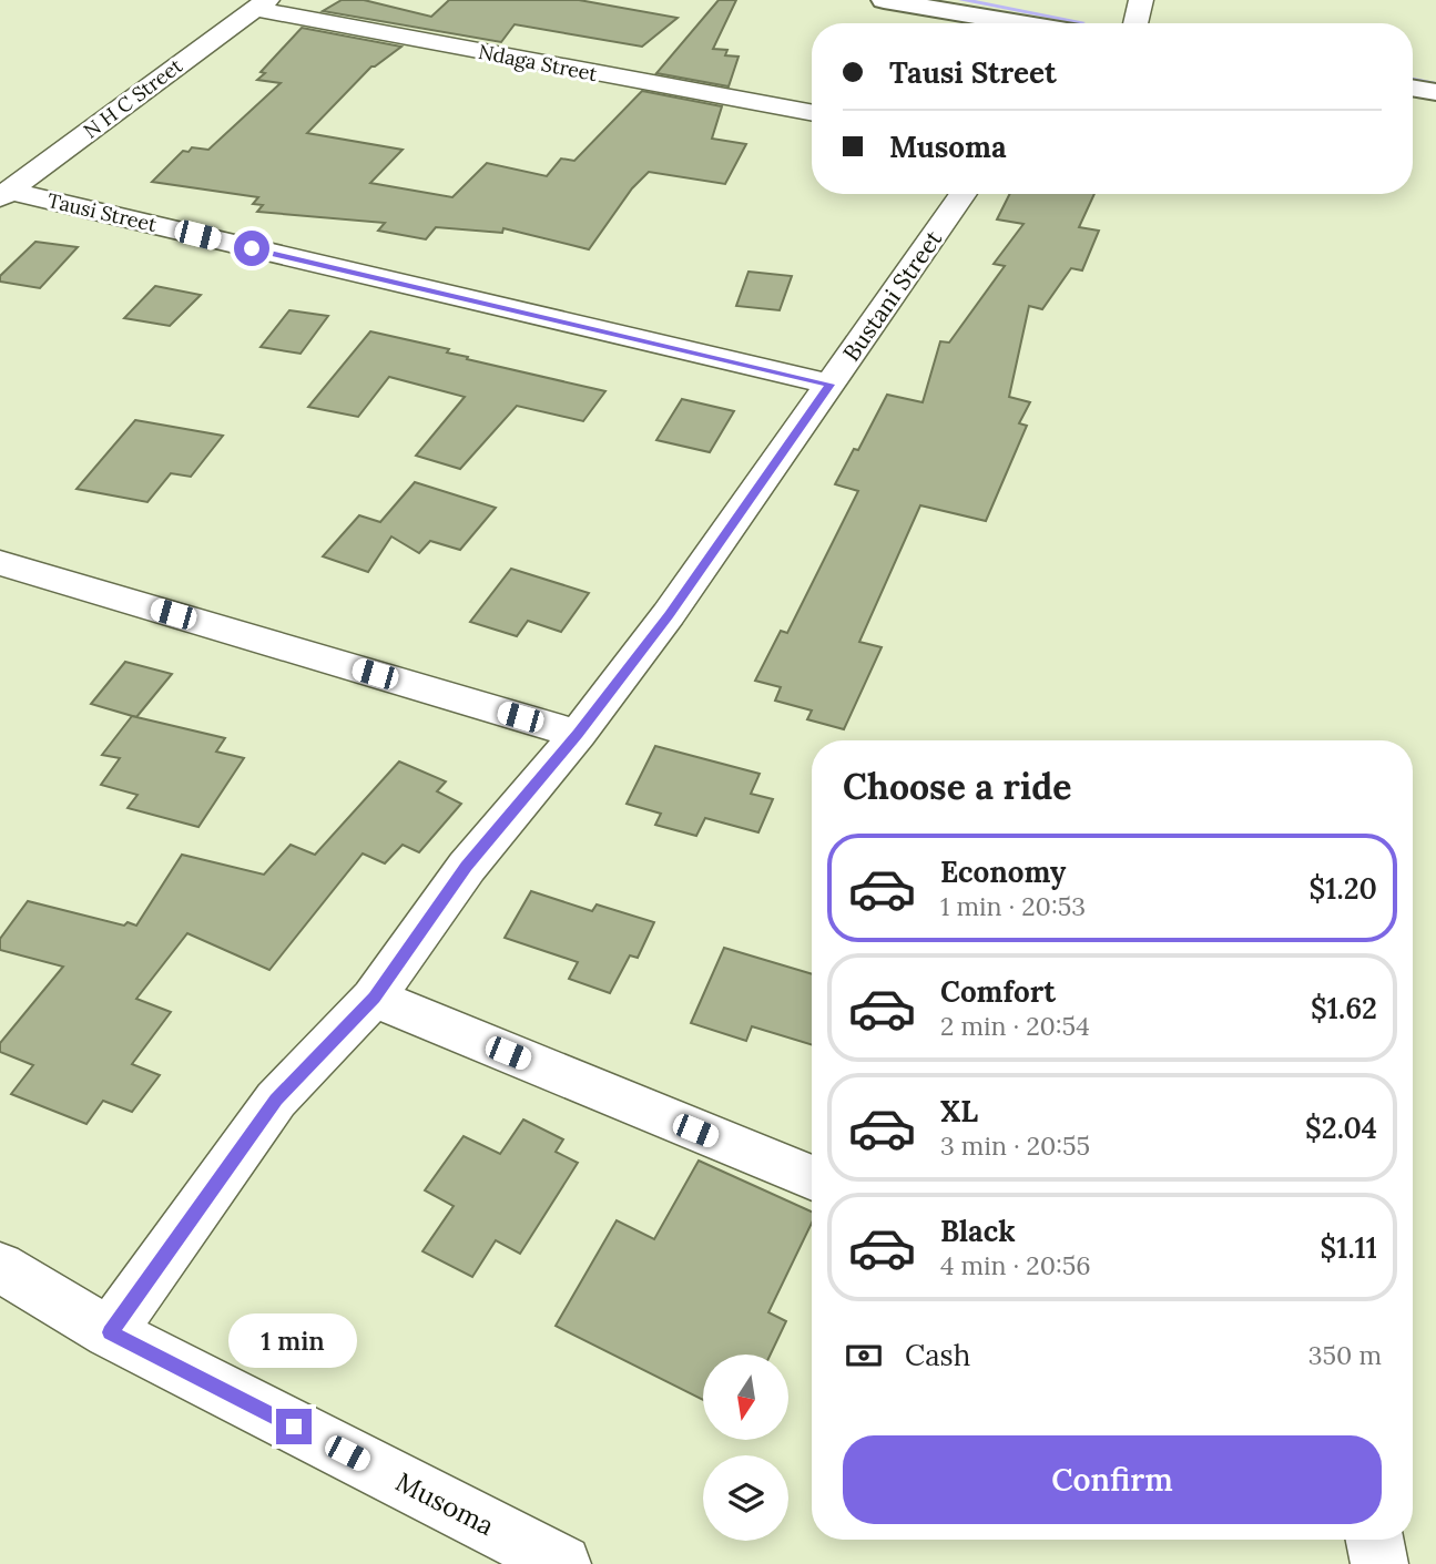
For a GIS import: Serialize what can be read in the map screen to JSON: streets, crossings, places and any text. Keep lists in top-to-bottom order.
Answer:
{
  "streets": {
    "street": [
      "Ndaga Street",
      "N H C Street",
      "Tausi Street",
      "Bustani Street",
      "Musoma"
    ]
  },
  "crossings": [
    ["Ndaga Street", "N H C Street"],
    ["N H C Street", "Tausi Street"],
    ["Tausi Street", "Bustani Street"],
    ["Bustani Street", "Musoma"]
  ],
  "north": "bottom",
  "page": {
    "banner": ["Tausi Street", "Musoma"],
    "heading": "Choose a ride",
    "list": [
      {
        "name": "Economy",
        "note": "1 min · 20:53",
        "value": "$1.20"
      },
      {
        "name": "Comfort",
        "note": "2 min · 20:54",
        "value": "$1.62"
      },
      {
        "name": "XL",
        "note": "3 min · 20:55",
        "value": "$2.04"
      },
      {
        "name": "Black",
        "note": "4 min · 20:56",
        "value": "$1.11"
      }
    ],
    "pay": ["Cash", "350 m"],
    "bubble": "1 min",
    "buttons": "Confirm"
  }
}
